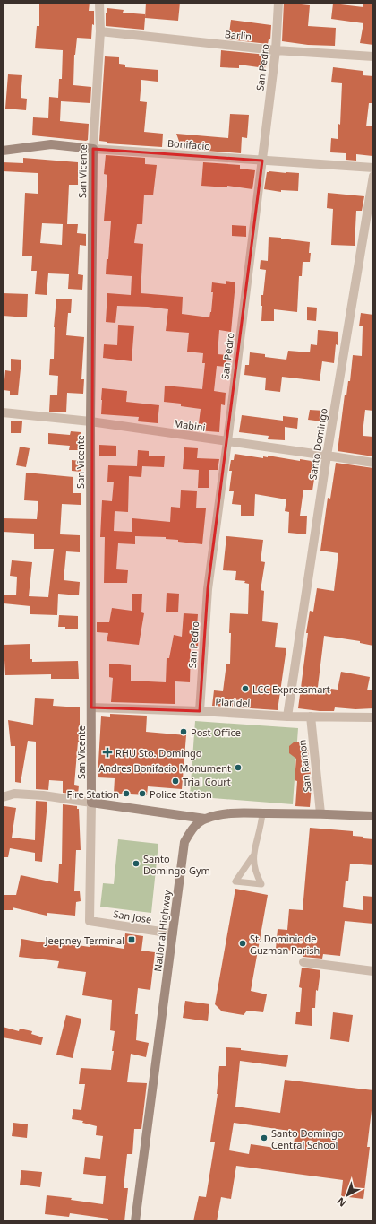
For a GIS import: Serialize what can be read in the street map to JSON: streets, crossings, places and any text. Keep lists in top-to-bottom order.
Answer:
{
  "streets": {
    "main road": ["Bonifacio", "San Vicente", "National Highway"],
    "street": [
      "Barlin",
      "San Pedro",
      "Mabini",
      "Santo Domingo",
      "Plaridel",
      "San Ramon",
      "San Jose"
    ]
  },
  "crossings": [
    ["Barlin", "San Pedro"],
    ["Barlin", "San Vicente"],
    ["San Pedro", "Bonifacio"],
    ["San Pedro", "Mabini"],
    ["San Pedro", "Plaridel"],
    ["Bonifacio", "San Vicente"],
    ["San Vicente", "Mabini"],
    ["San Vicente", "Plaridel"],
    ["San Vicente", "San Jose"],
    ["Mabini", "Santo Domingo"],
    ["Santo Domingo", "Plaridel"],
    ["Plaridel", "San Ramon"],
    ["San Jose", "National Highway"]
  ],
  "places": {
    "other": [
      "LCC Expressmart",
      "Post Office",
      "Andres Bonifacio Monument",
      "Trial Court",
      "Fire Station",
      "Police Station",
      "Santo Domingo Gym",
      "St. Dominic de Guzman Parish",
      "Santo Domingo Central School"
    ],
    "health": ["RHU Sto. Domingo"],
    "transit": ["Jeepney Terminal"]
  },
  "north": "bottom left"
}
